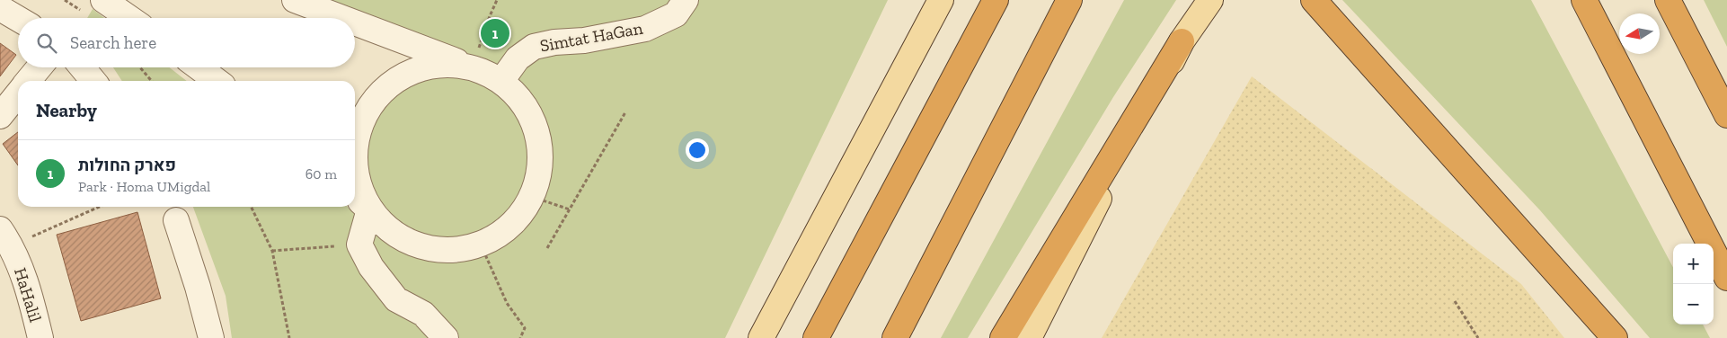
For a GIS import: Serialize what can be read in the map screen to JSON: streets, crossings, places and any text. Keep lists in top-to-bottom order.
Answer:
{
  "streets": {
    "street": ["Simtat HaGan", "HaHalil"]
  },
  "north": "left",
  "page": {
    "pins": "1",
    "search": "Search here",
    "heading": "Nearby",
    "list": [
      {
        "mark": "1",
        "name": "פארק החולות",
        "note": "Park · Homa UMigdal",
        "value": "60 m"
      }
    ],
    "map_buttons": ["+", "−"]
  }
}
